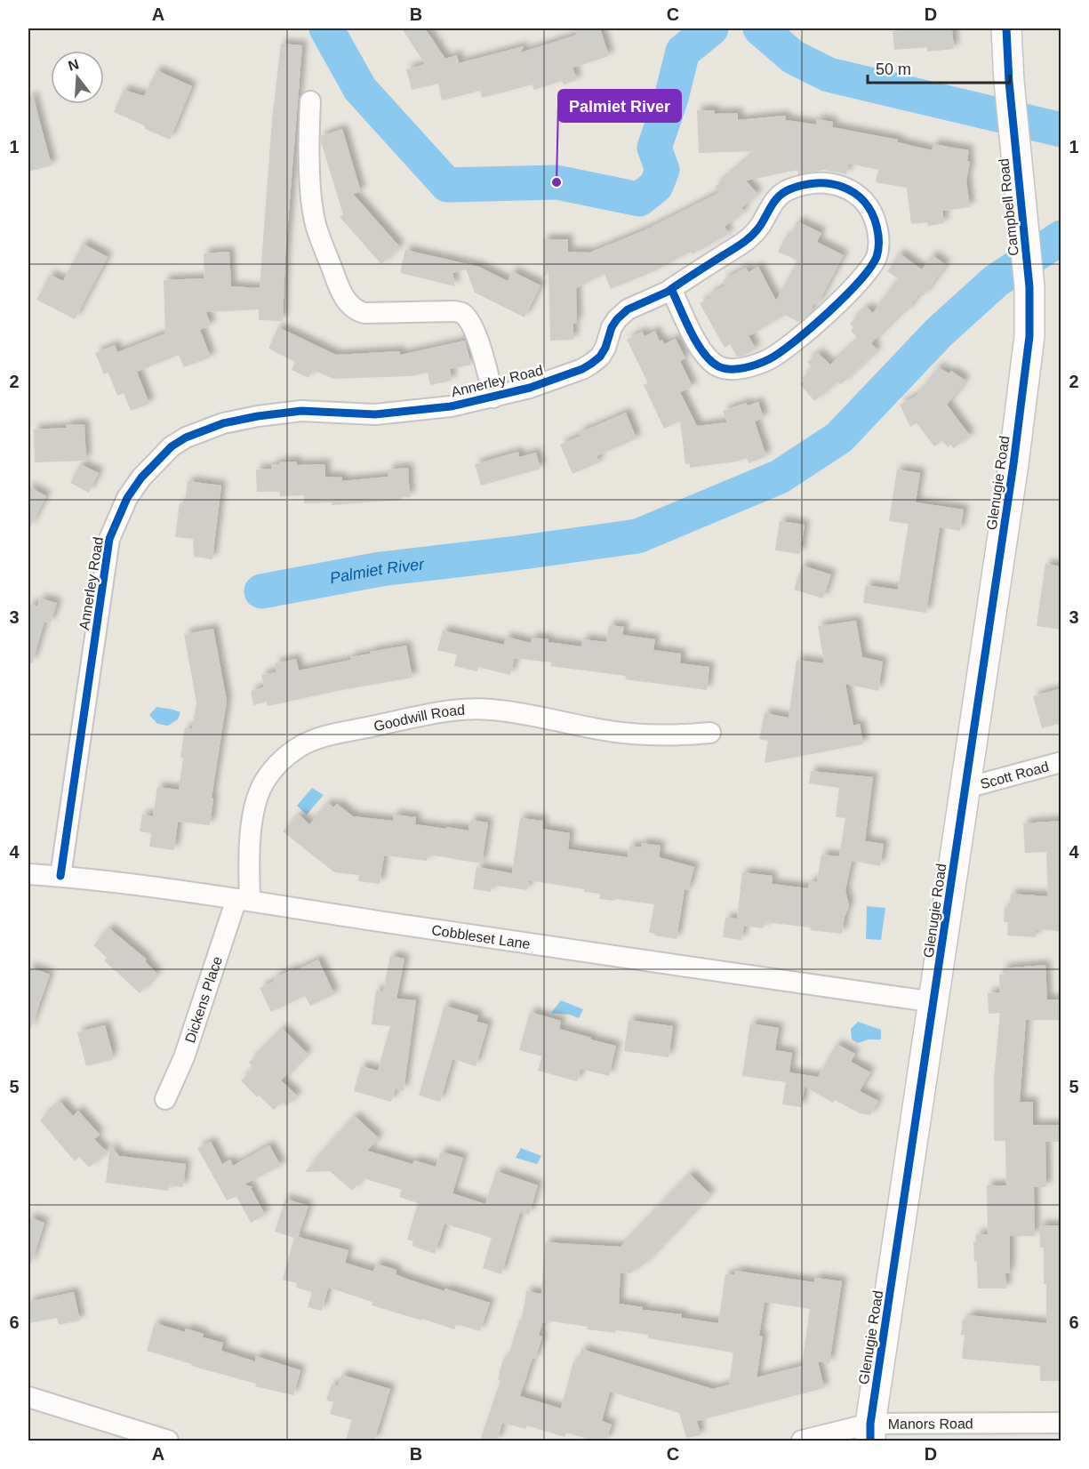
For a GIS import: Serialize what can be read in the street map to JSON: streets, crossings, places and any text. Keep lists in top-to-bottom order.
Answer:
{
  "streets": {
    "street": [
      "Campbell Road",
      "Annerley Road",
      "Glenugie Road",
      "Goodwill Road",
      "Scott Road",
      "Cobbleset Lane",
      "Dickens Place",
      "Manors Road"
    ]
  },
  "crossings": [
    ["Campbell Road", "Glenugie Road"],
    ["Annerley Road", "Cobbleset Lane"],
    ["Glenugie Road", "Scott Road"],
    ["Glenugie Road", "Cobbleset Lane"],
    ["Glenugie Road", "Manors Road"],
    ["Goodwill Road", "Cobbleset Lane"],
    ["Goodwill Road", "Dickens Place"],
    ["Cobbleset Lane", "Dickens Place"]
  ],
  "water": ["Palmiet River"],
  "places": ["Palmiet River"],
  "scale_bar": "50 m",
  "north": "top",
  "grid": {
    "columns": [
      "A",
      "B",
      "C",
      "D"
    ],
    "rows": [
      "1",
      "2",
      "3",
      "4",
      "5",
      "6"
    ]
  }
}
